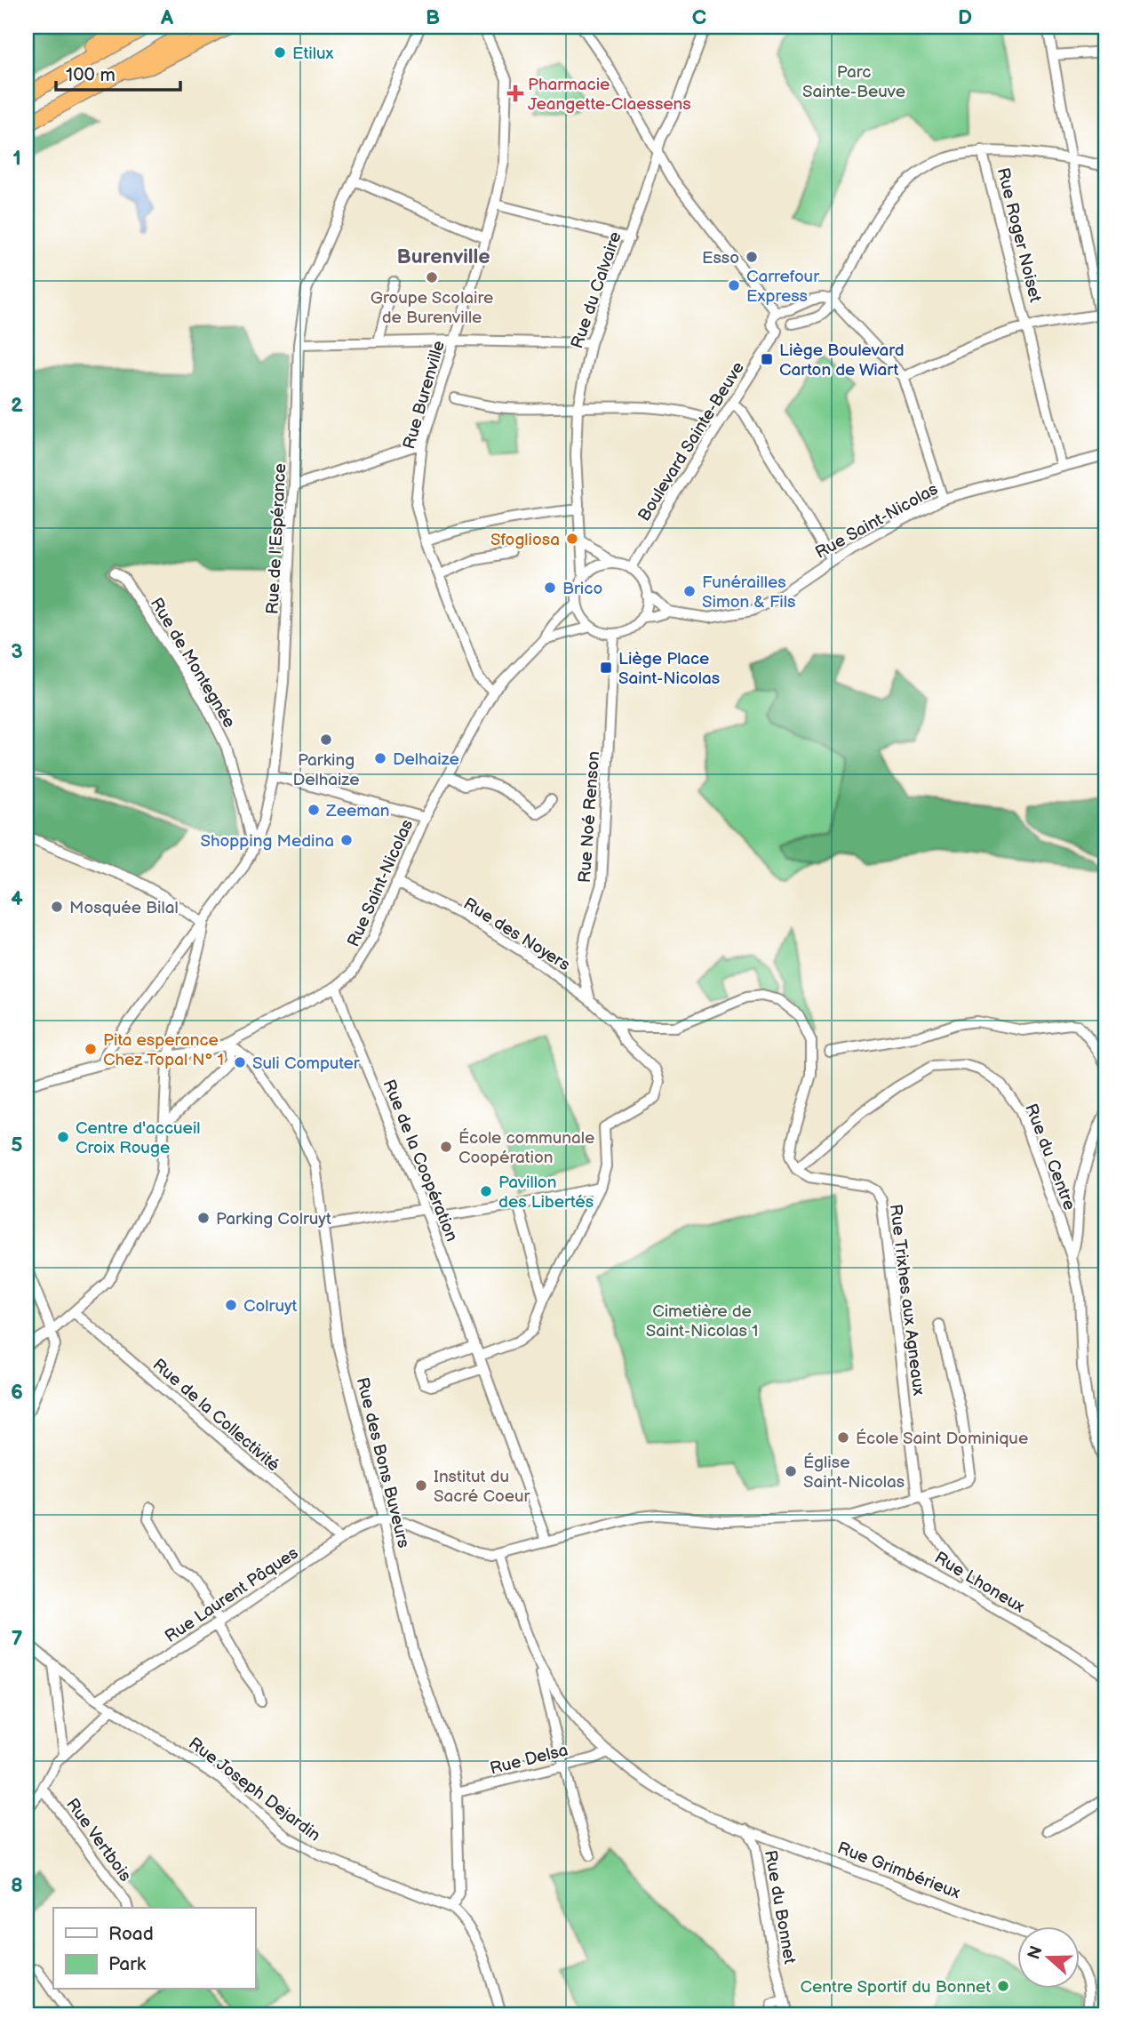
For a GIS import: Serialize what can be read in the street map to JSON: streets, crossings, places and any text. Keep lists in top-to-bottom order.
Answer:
{
  "streets": {
    "street": [
      "Rue Roger Noiset",
      "Rue du Calvaire",
      "Rue Burenville",
      "Boulevard Sainte-Beuve",
      "Rue Saint-Nicolas",
      "Rue de l'Espérance",
      "Rue de Montegnée",
      "Rue Noé Renson",
      "Rue des Noyers",
      "Rue du Centre",
      "Rue de la Coopération",
      "Rue Trixhes aux Agneaux",
      "Rue de la Collectivité",
      "Rue des Bons Buveurs",
      "Rue Lhoneux",
      "Rue Laurent Pâques",
      "Rue Delsa",
      "Rue Joseph Dejardin",
      "Rue Vertbois",
      "Rue Grimbérieux",
      "Rue du Bonnet"
    ]
  },
  "crossings": [
    ["Rue Roger Noiset", "Rue Saint-Nicolas"],
    ["Rue du Calvaire", "Boulevard Sainte-Beuve"],
    ["Rue du Calvaire", "Rue Saint-Nicolas"],
    ["Rue du Calvaire", "Rue Noé Renson"],
    ["Rue Burenville", "Rue Saint-Nicolas"],
    ["Boulevard Sainte-Beuve", "Rue Saint-Nicolas"],
    ["Boulevard Sainte-Beuve", "Rue Noé Renson"],
    ["Rue Saint-Nicolas", "Rue de l'Espérance"],
    ["Rue Saint-Nicolas", "Rue Noé Renson"],
    ["Rue Saint-Nicolas", "Rue des Noyers"],
    ["Rue Saint-Nicolas", "Rue de la Coopération"],
    ["Rue Saint-Nicolas", "Rue des Bons Buveurs"],
    ["Rue de l'Espérance", "Rue de Montegnée"],
    ["Rue de l'Espérance", "Rue de la Collectivité"],
    ["Rue Noé Renson", "Rue des Noyers"],
    ["Rue du Centre", "Rue Trixhes aux Agneaux"],
    ["Rue Trixhes aux Agneaux", "Rue Lhoneux"],
    ["Rue de la Collectivité", "Rue Laurent Pâques"],
    ["Rue des Bons Buveurs", "Rue Laurent Pâques"],
    ["Rue des Bons Buveurs", "Rue Delsa"],
    ["Rue des Bons Buveurs", "Rue Joseph Dejardin"],
    ["Rue Laurent Pâques", "Rue Joseph Dejardin"],
    ["Rue Grimbérieux", "Rue du Bonnet"]
  ],
  "districts": ["Burenville"],
  "parks": ["Parc Sainte-Beuve", "Cimetière de Saint-Nicolas 1"],
  "places": {
    "other": [
      "Etilux",
      "Esso",
      "Groupe Scolaire de Burenville",
      "Carrefour Express",
      "Sfogliosa",
      "Brico",
      "Funérailles Simon & Fils",
      "Parking Delhaize",
      "Delhaize",
      "Zeeman",
      "Shopping Medina",
      "Mosquée Bilal",
      "Pita esperance Chez Topal N° 1",
      "Suli Computer",
      "Centre d'accueil Croix Rouge",
      "École communale Coopération",
      "Pavillon des Libertés",
      "Parking Colruyt",
      "Colruyt",
      "École Saint Dominique",
      "Église Saint-Nicolas",
      "Institut du Sacré Coeur",
      "Centre Sportif du Bonnet"
    ],
    "health": ["Pharmacie Jeangette-Claessens"],
    "transit": ["Liège Boulevard Carton de Wiart", "Liège Place Saint-Nicolas"]
  },
  "legend": ["Road", "Park"],
  "scale_bar": "100 m",
  "north": "left",
  "grid": {
    "columns": [
      "A",
      "B",
      "C",
      "D"
    ],
    "rows": [
      "1",
      "2",
      "3",
      "4",
      "5",
      "6",
      "7",
      "8"
    ]
  }
}
